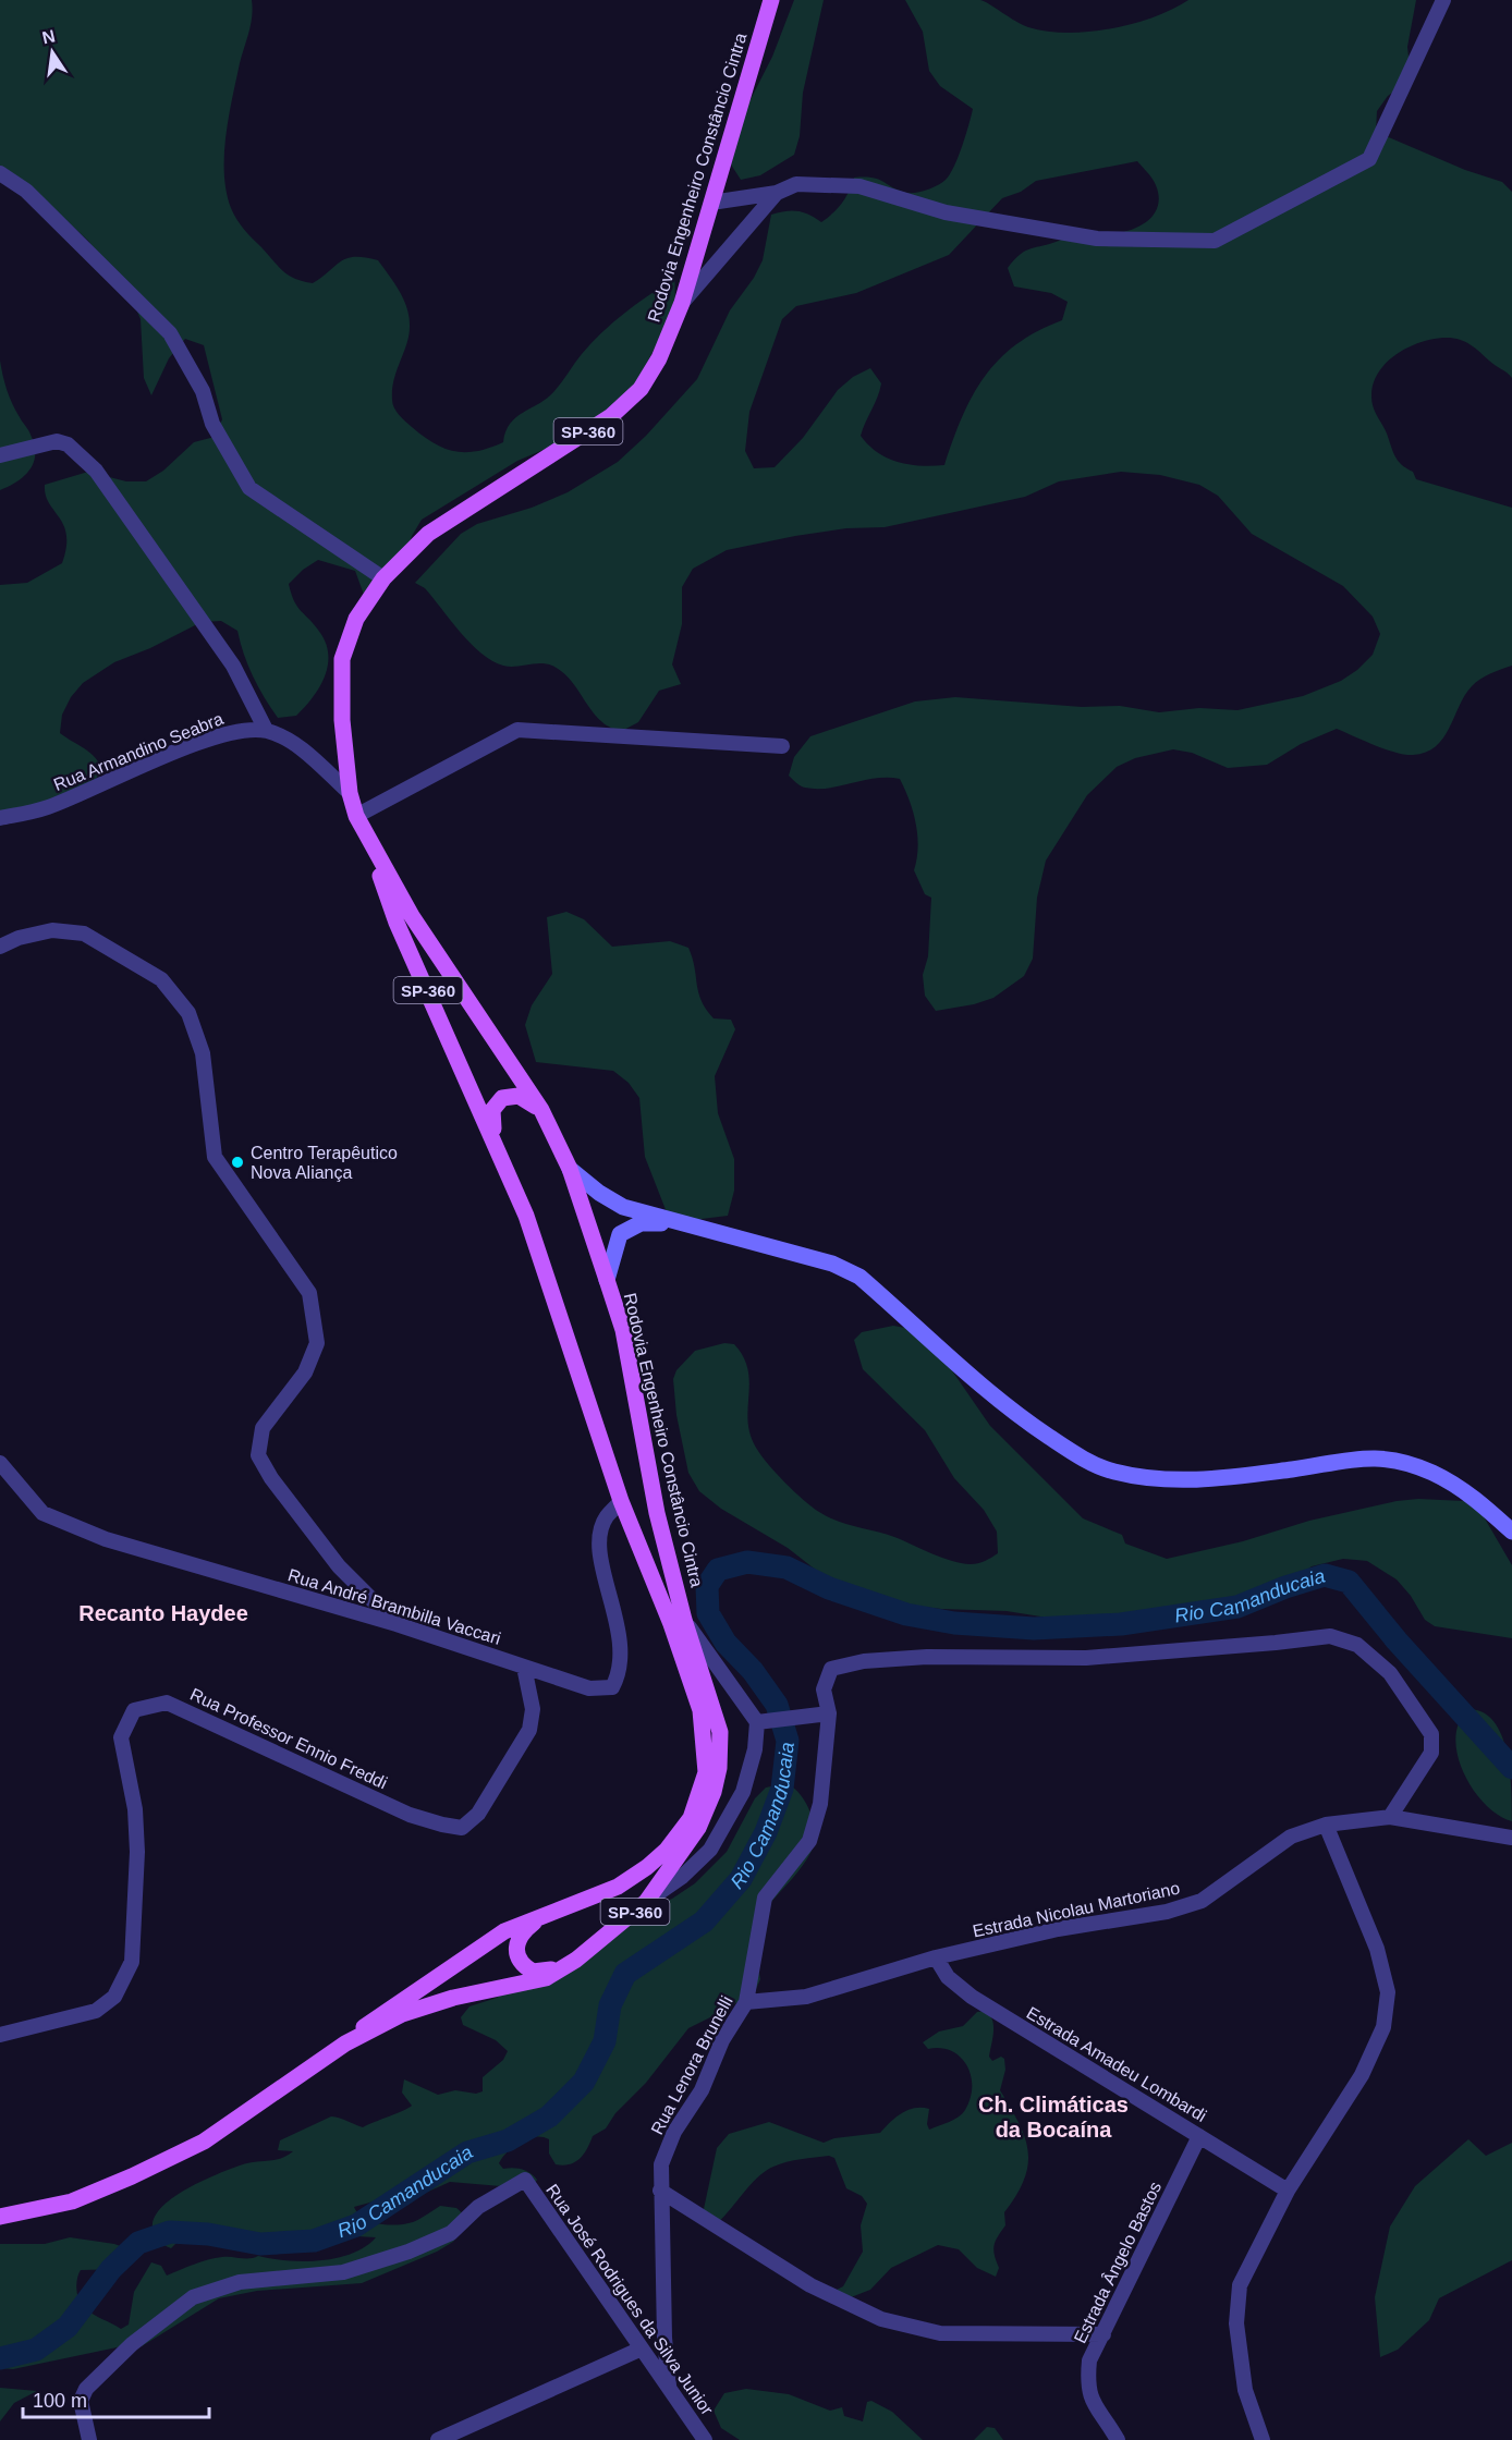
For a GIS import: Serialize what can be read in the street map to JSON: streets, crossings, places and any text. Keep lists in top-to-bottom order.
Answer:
{
  "streets": {
    "main road": ["Rodovia Engenheiro Constâncio Cintra", "SP-360"],
    "street": [
      "Rua Armandino Seabra",
      "Rua André Brambilla Vaccari",
      "Rua Professor Ennio Freddi",
      "Estrada Nicolau Martoriano",
      "Estrada Amadeu Lombardi",
      "Rua Lenora Brunelli",
      "Estrada Ângelo Bastos",
      "Rua José Rodrigues da Silva Junior"
    ]
  },
  "crossings": [
    ["Rodovia Engenheiro Constâncio Cintra", "Rua André Brambilla Vaccari"],
    ["Rua André Brambilla Vaccari", "Rua Professor Ennio Freddi"],
    ["Estrada Nicolau Martoriano", "Estrada Amadeu Lombardi"],
    ["Estrada Nicolau Martoriano", "Rua Lenora Brunelli"],
    ["Estrada Amadeu Lombardi", "Estrada Ângelo Bastos"],
    ["Rua Lenora Brunelli", "Rua José Rodrigues da Silva Junior"]
  ],
  "districts": ["Recanto Haydee", "Ch. Climáticas da Bocaína"],
  "water": ["Rio Camanducaia"],
  "places": ["Centro Terapêutico Nova Aliança"],
  "scale_bar": "100 m",
  "north": "top"
}
